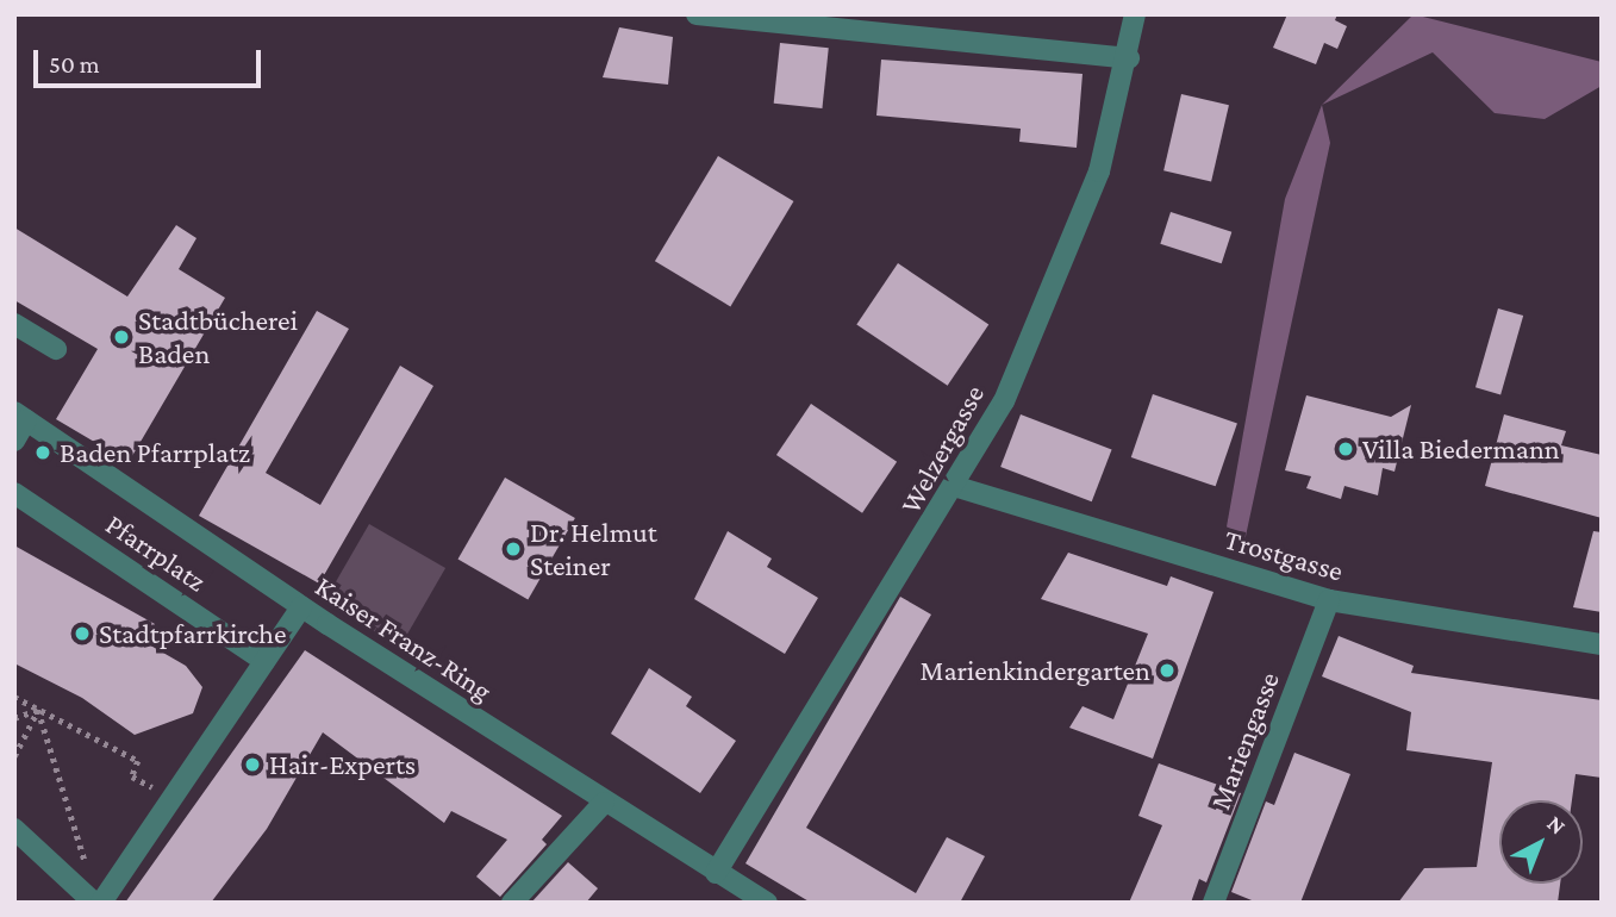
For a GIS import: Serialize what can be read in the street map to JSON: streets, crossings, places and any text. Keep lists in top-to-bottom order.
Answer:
{
  "streets": {
    "street": [
      "Welzergasse",
      "Pfarrplatz",
      "Trostgasse",
      "Kaiser Franz-Ring",
      "Mariengasse"
    ]
  },
  "crossings": [
    ["Welzergasse", "Trostgasse"],
    ["Welzergasse", "Kaiser Franz-Ring"],
    ["Trostgasse", "Mariengasse"]
  ],
  "places": [
    "Stadtbücherei Baden",
    "Villa Biedermann",
    "Baden Pfarrplatz",
    "Dr. Helmut Steiner",
    "Stadtpfarrkirche",
    "Marienkindergarten",
    "Hair-Experts"
  ],
  "scale_bar": "50 m",
  "north": "top right"
}
